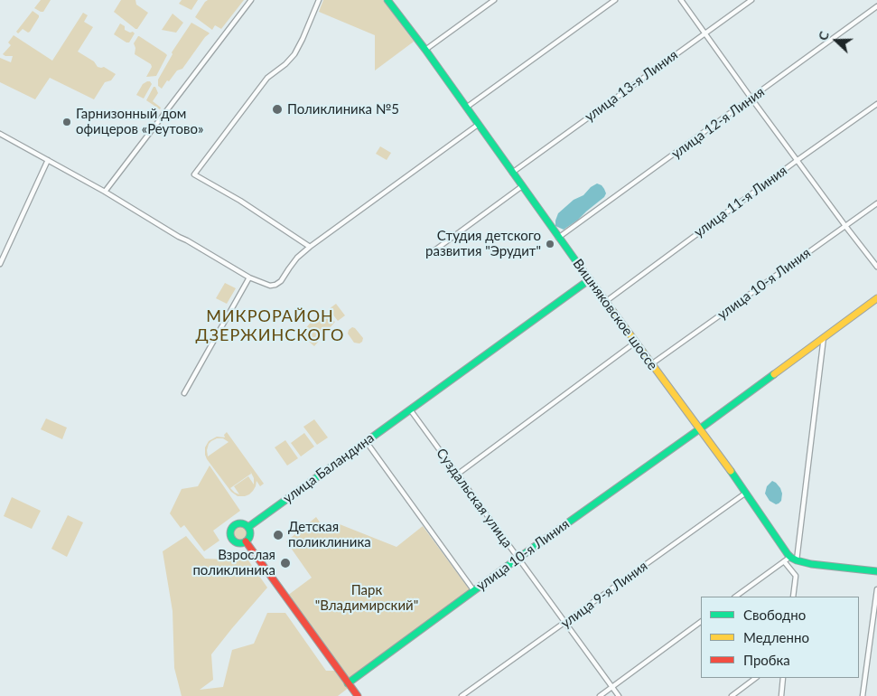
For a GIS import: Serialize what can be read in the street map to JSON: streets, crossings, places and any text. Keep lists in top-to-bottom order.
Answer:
{
  "streets": {
    "street": [
      "улица 13-я Линия",
      "улица 12-я Линия",
      "улица 11-я Линия",
      "улица 10-я Линия",
      "Вишняковское шоссе",
      "улица Баландина",
      "Суздальская улица",
      "улица 9-я Линия"
    ]
  },
  "crossings": [
    ["улица 13-я Линия", "Вишняковское шоссе"],
    ["улица 12-я Линия", "Вишняковское шоссе"],
    ["улица 11-я Линия", "Вишняковское шоссе"],
    ["улица 10-я Линия", "Вишняковское шоссе"],
    ["улица 10-я Линия", "Суздальская улица"],
    ["Вишняковское шоссе", "улица 9-я Линия"],
    ["улица Баландина", "Суздальская улица"],
    ["Суздальская улица", "улица 9-я Линия"]
  ],
  "districts": ["МИКРОРАЙОН ДЗЕРЖИНСКОГО"],
  "parks": ["Парк \"Владимирский\""],
  "places": [
    "Поликлиника №5",
    "Гарнизонный дом офицеров «Реутово»",
    "Студия детского развития \"Эрудит\"",
    "Детская поликлиника",
    "Взрослая поликлиника"
  ],
  "legend": ["Свободно", "Медленно", "Пробка"],
  "north": "left"
}
